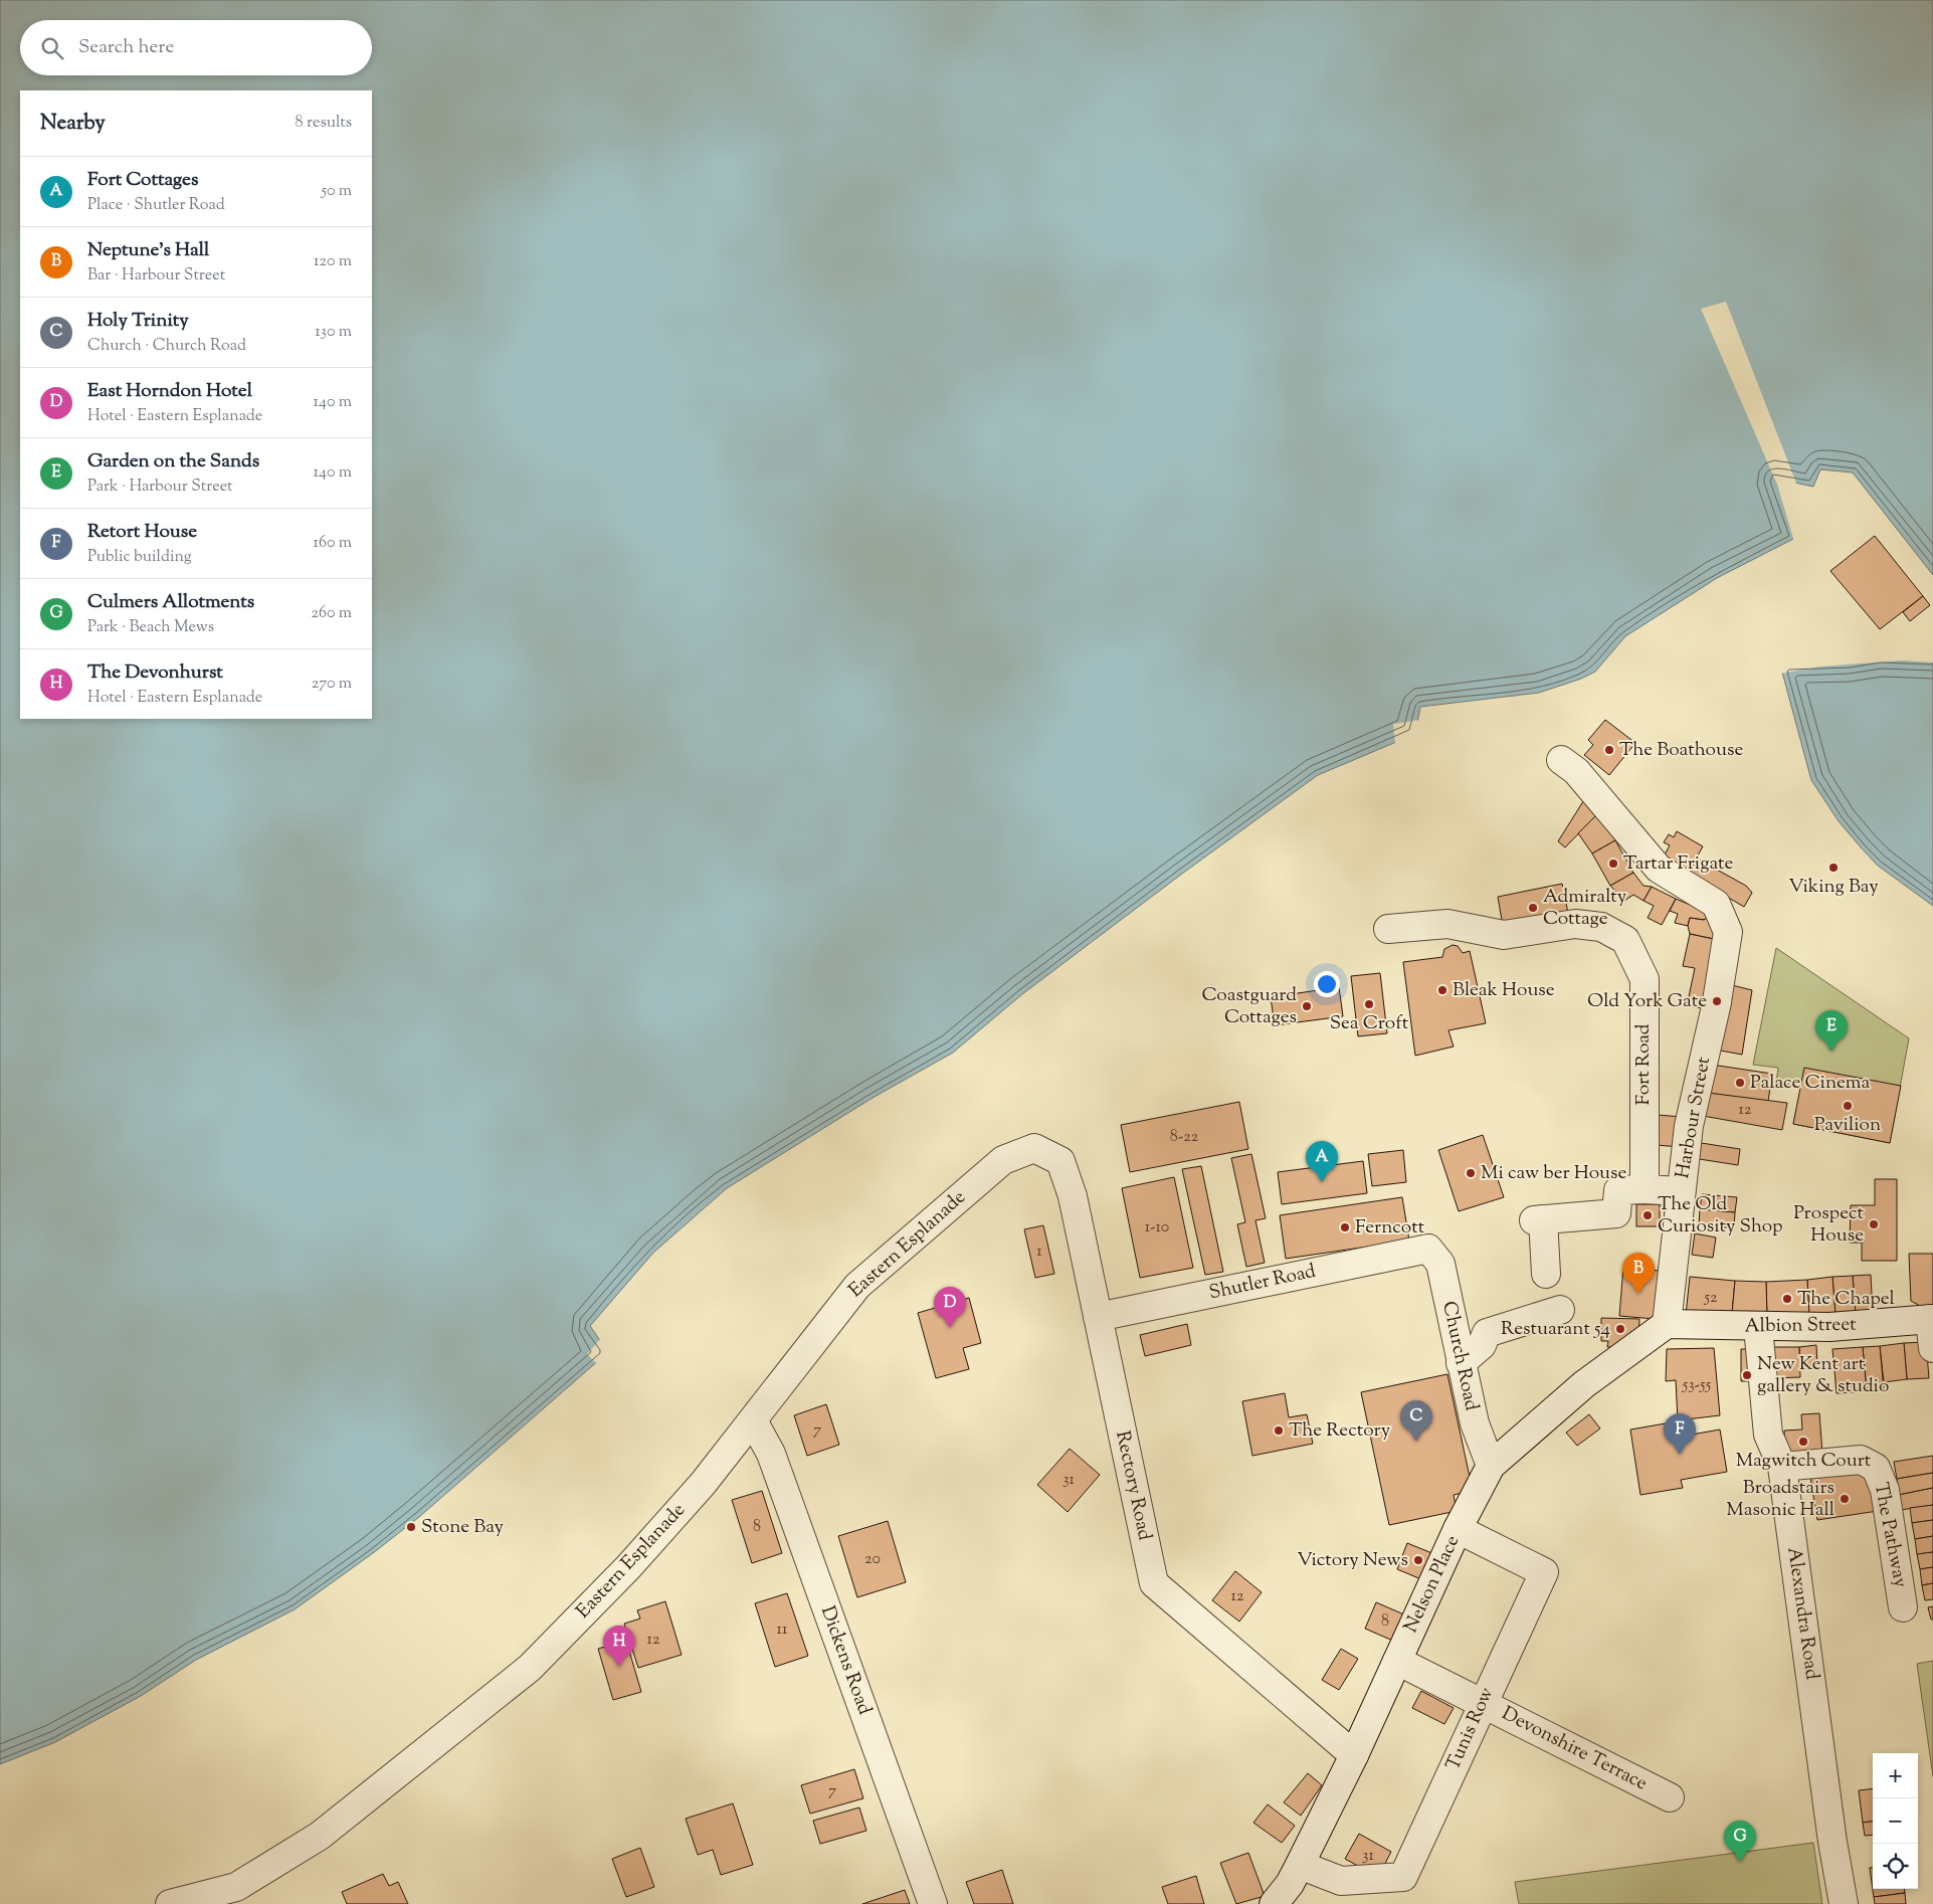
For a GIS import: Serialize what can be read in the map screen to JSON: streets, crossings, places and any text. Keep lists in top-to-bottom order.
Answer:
{
  "streets": {
    "street": [
      "Fort Road",
      "Harbour Street",
      "Eastern Esplanade",
      "Shutler Road",
      "Albion Street",
      "Church Road",
      "Rectory Road",
      "The Pathway",
      "Nelson Place",
      "Alexandra Road",
      "Dickens Road",
      "Tunis Row",
      "Devonshire Terrace"
    ]
  },
  "crossings": [
    ["Harbour Street", "Albion Street"],
    ["Harbour Street", "Nelson Place"],
    ["Eastern Esplanade", "Rectory Road"],
    ["Eastern Esplanade", "Dickens Road"],
    ["Shutler Road", "Church Road"],
    ["Shutler Road", "Rectory Road"],
    ["Albion Street", "Nelson Place"],
    ["Albion Street", "Alexandra Road"],
    ["Church Road", "Nelson Place"],
    ["Rectory Road", "Nelson Place"],
    ["The Pathway", "Alexandra Road"],
    ["Nelson Place", "Tunis Row"],
    ["Nelson Place", "Devonshire Terrace"],
    ["Tunis Row", "Devonshire Terrace"]
  ],
  "places": [
    "The Boathouse",
    "Tartar Frigate",
    "Viking Bay",
    "Admiralty Cottage",
    "Bleak House",
    "Old York Gate",
    "Sea Croft",
    "Coastguard Cottages",
    "Palace Cinema",
    "Pavilion",
    "Mi caw ber House",
    "The Old Curiosity Shop",
    "Prospect House",
    "Ferncott",
    "The Chapel",
    "Restuarant 54",
    "New Kent art gallery & studio",
    "The Rectory",
    "Magwitch Court",
    "Broadstairs Masonic Hall",
    "Stone Bay",
    "Victory News"
  ],
  "house_numbers": [
    "12",
    "8-22",
    "1-10",
    "1",
    "52",
    "53-55",
    "7",
    "31",
    "8",
    "20",
    "12",
    "8",
    "11",
    "12",
    "7",
    "31"
  ],
  "page": {
    "search": "Search here",
    "heading": ["Nearby", "8 results"],
    "list": [
      {
        "mark": "A",
        "name": "Fort Cottages",
        "note": "Place · Shutler Road",
        "value": "50 m"
      },
      {
        "mark": "B",
        "name": "Neptune's Hall",
        "note": "Bar · Harbour Street",
        "value": "120 m"
      },
      {
        "mark": "C",
        "name": "Holy Trinity",
        "note": "Church · Church Road",
        "value": "130 m"
      },
      {
        "mark": "D",
        "name": "East Horndon Hotel",
        "note": "Hotel · Eastern Esplanade",
        "value": "140 m"
      },
      {
        "mark": "E",
        "name": "Garden on the Sands",
        "note": "Park · Harbour Street",
        "value": "140 m"
      },
      {
        "mark": "F",
        "name": "Retort House",
        "note": "Public building",
        "value": "160 m"
      },
      {
        "mark": "G",
        "name": "Culmers Allotments",
        "note": "Park · Beach Mews",
        "value": "260 m"
      },
      {
        "mark": "H",
        "name": "The Devonhurst",
        "note": "Hotel · Eastern Esplanade",
        "value": "270 m"
      }
    ],
    "pins": [
      "E",
      "A",
      "B",
      "D",
      "C",
      "F",
      "H",
      "G"
    ],
    "map_buttons": ["+", "−"]
  }
}
